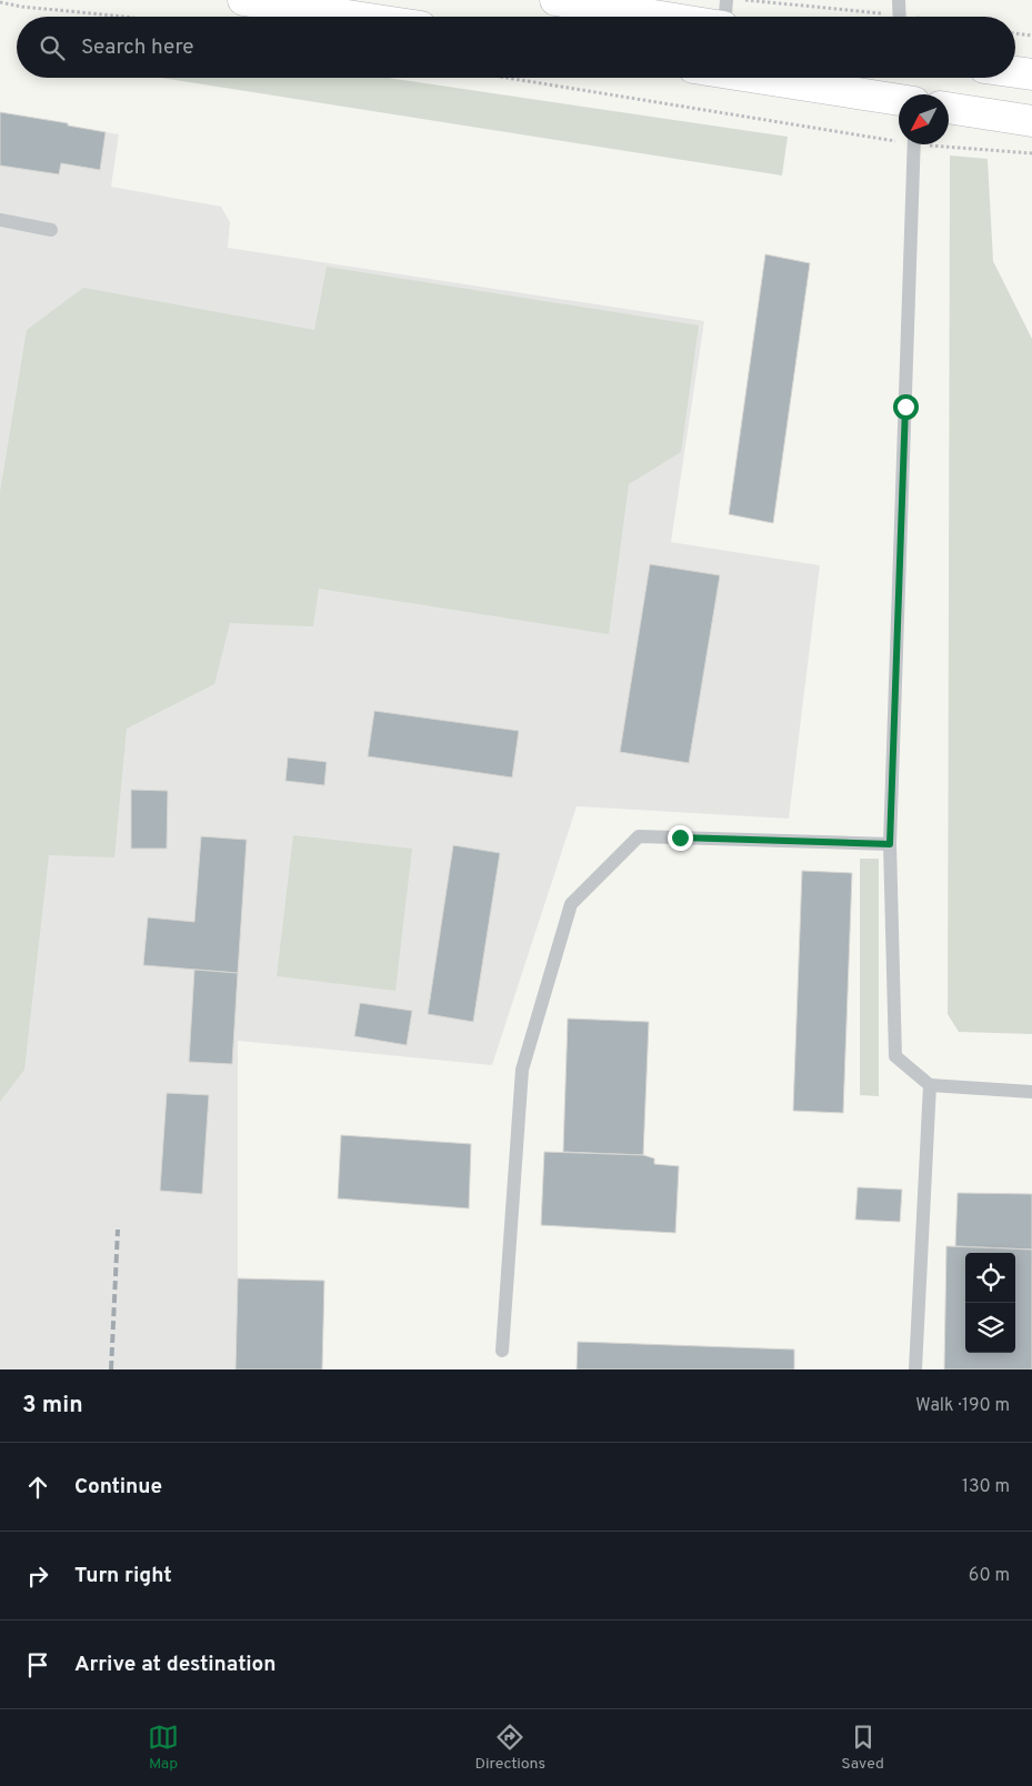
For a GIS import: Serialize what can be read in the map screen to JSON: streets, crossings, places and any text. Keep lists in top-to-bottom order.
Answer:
{
  "north": "bottom left",
  "page": {
    "search": "Search here",
    "heading": ["3 min", "Walk · 190 m"],
    "list": [
      ["Continue", "130 m"],
      ["Turn right", "60 m"],
      "Arrive at destination"
    ],
    "nav": ["Map", "Directions", "Saved"]
  }
}
